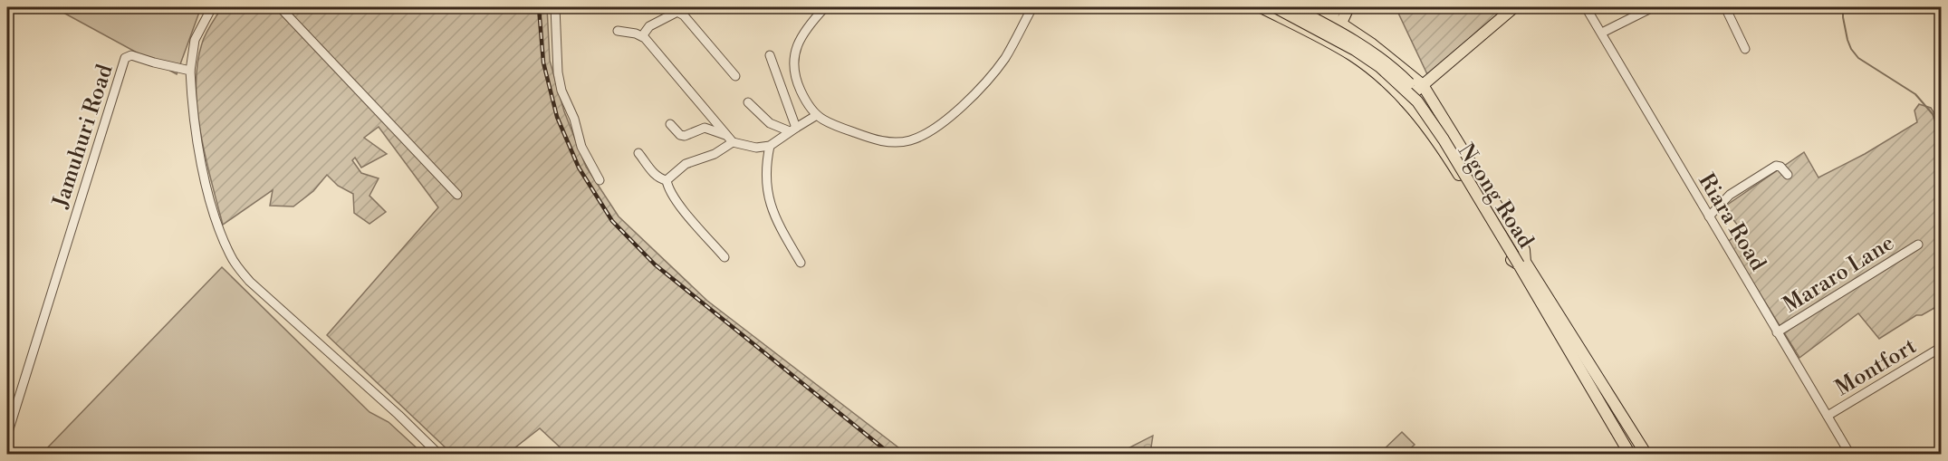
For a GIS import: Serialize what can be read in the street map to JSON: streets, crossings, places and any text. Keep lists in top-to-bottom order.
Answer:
{
  "streets": {
    "main road": ["Ngong Road"],
    "street": [
      "Jamuhuri Road",
      "Riara Road",
      "Mararo Lane",
      "Montfort"
    ]
  },
  "crossings": [
    ["Riara Road", "Mararo Lane"],
    ["Riara Road", "Montfort"]
  ]
}
